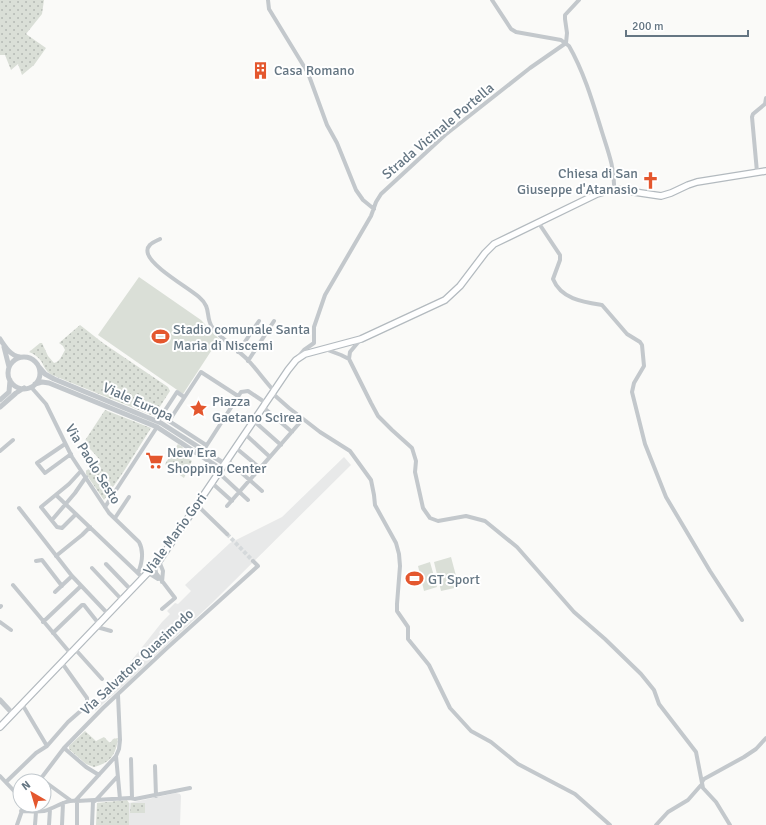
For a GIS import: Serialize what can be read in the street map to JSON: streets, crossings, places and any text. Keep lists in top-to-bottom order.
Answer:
{
  "streets": {
    "main road": ["Viale Mario Gori"],
    "street": [
      "Strada Vicinale Portella",
      "Viale Europa",
      "Via Paolo Sesto",
      "Via Salvatore Quasimodo"
    ]
  },
  "crossings": [
    ["Strada Vicinale Portella", "Viale Mario Gori"],
    ["Viale Europa", "Via Paolo Sesto"],
    ["Viale Europa", "Viale Mario Gori"]
  ],
  "places": {
    "building": ["Casa Romano"],
    "church": ["Chiesa di San Giuseppe d'Atanasio"],
    "sports": ["Stadio comunale Santa Maria di Niscemi", "GT Sport"],
    "place": ["Piazza Gaetano Scirea"],
    "supermarket": ["New Era Shopping Center"]
  },
  "scale_bar": "200 m",
  "north": "top left"
}
